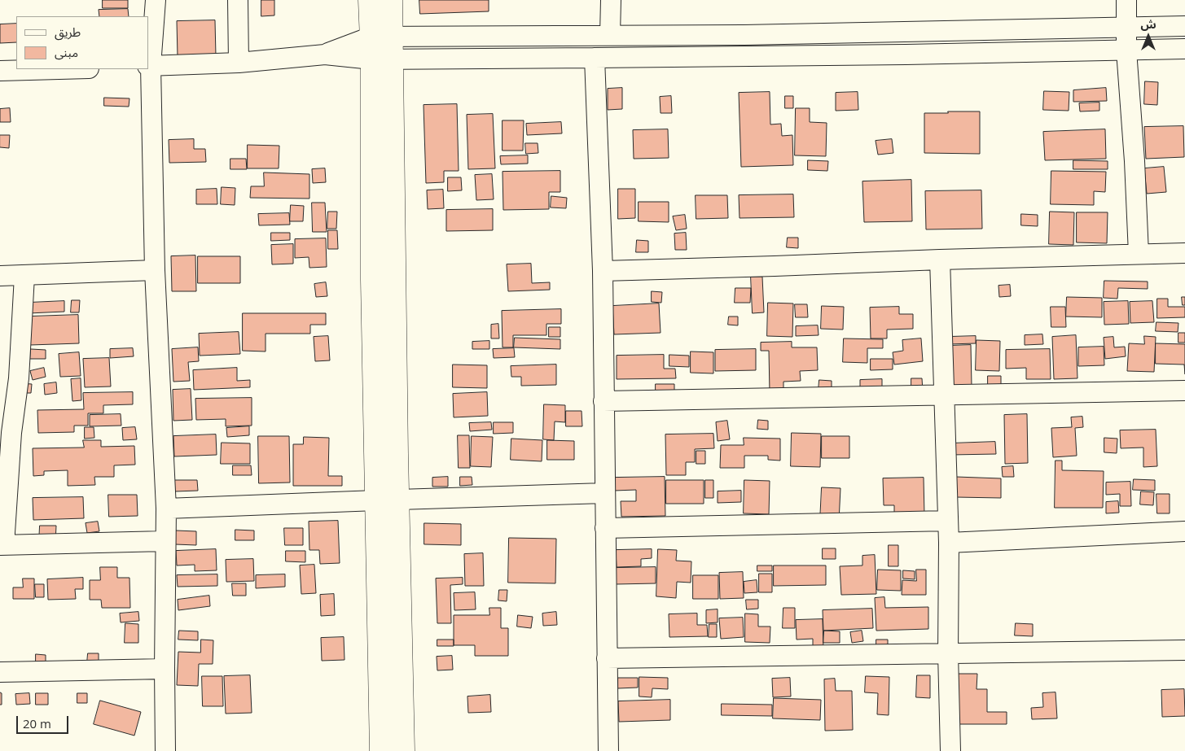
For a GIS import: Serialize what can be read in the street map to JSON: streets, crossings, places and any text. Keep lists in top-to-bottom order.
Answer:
{
  "legend": ["طريق", "مبنى"],
  "scale_bar": "20 m",
  "north": "top"
}
